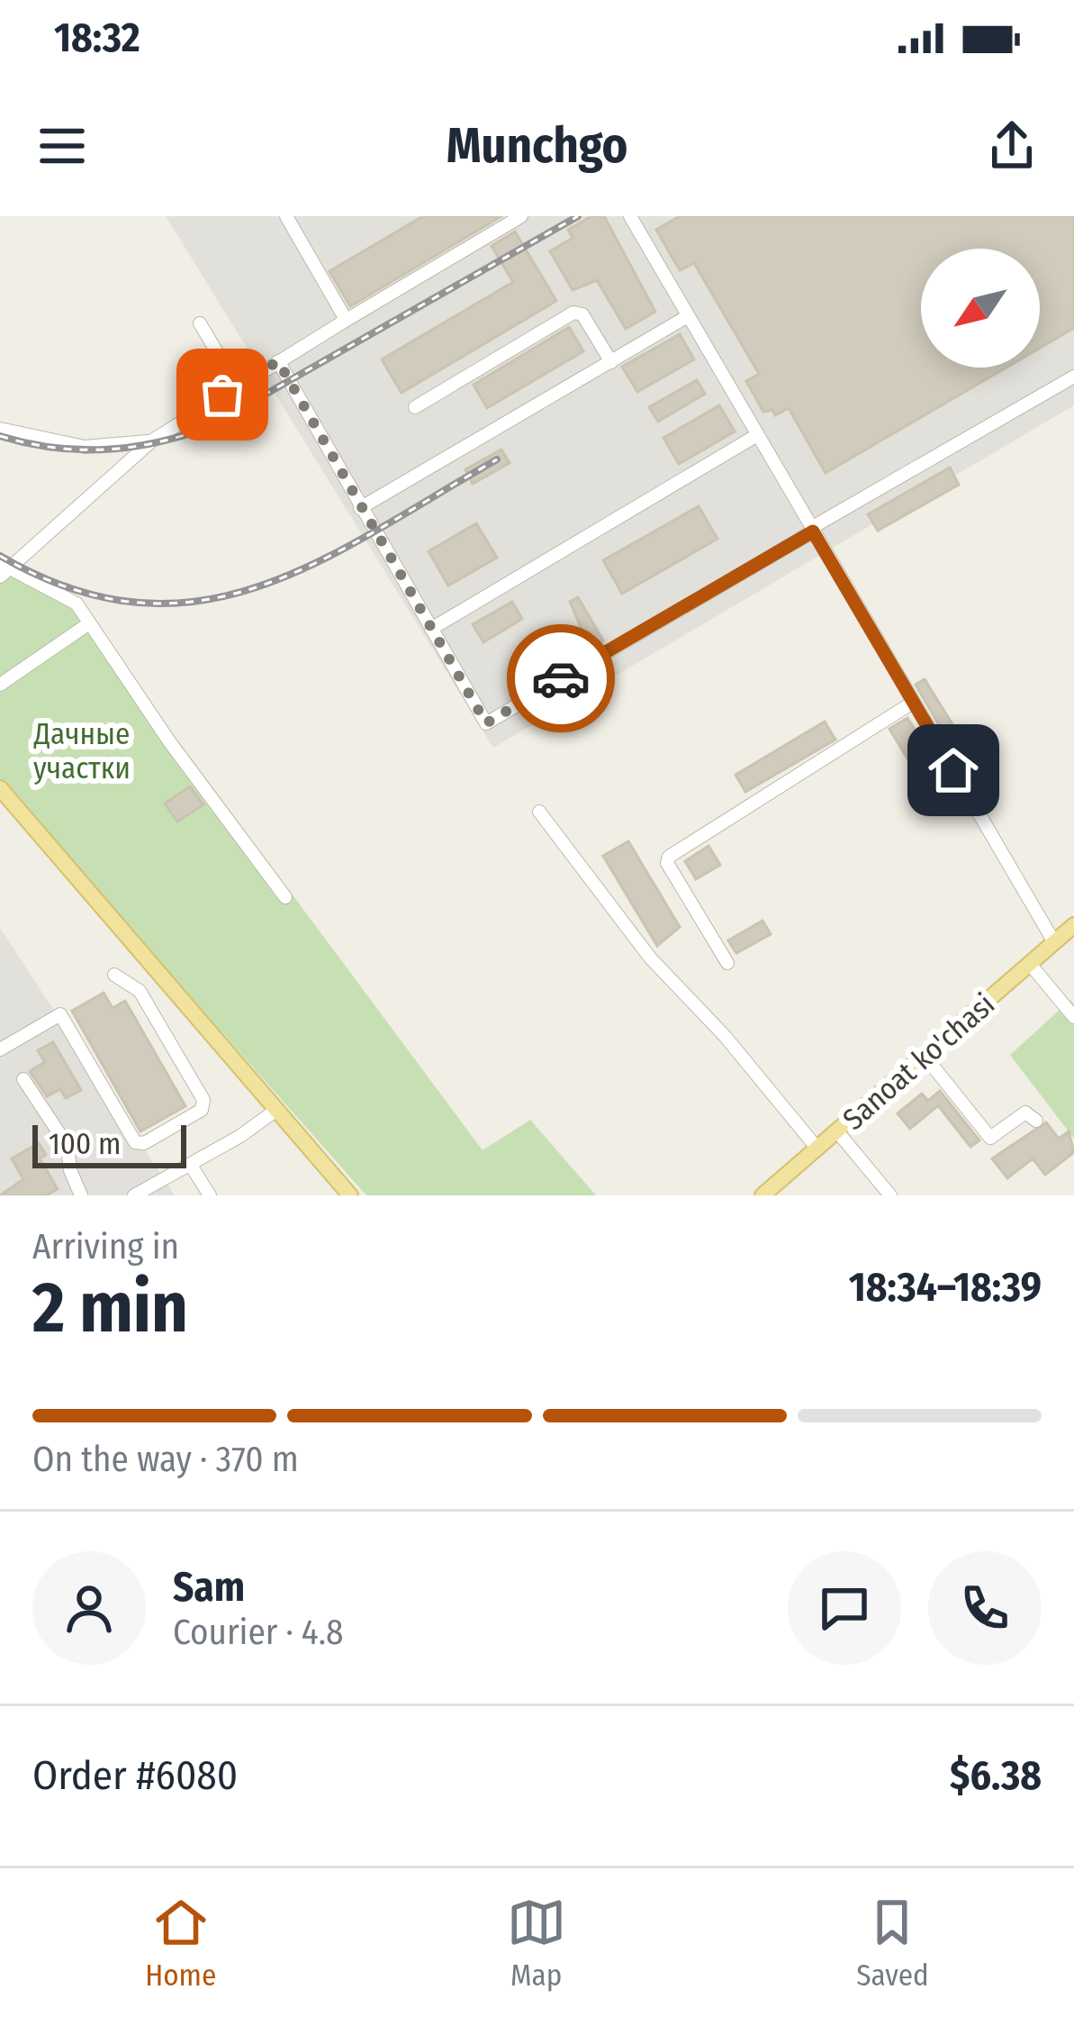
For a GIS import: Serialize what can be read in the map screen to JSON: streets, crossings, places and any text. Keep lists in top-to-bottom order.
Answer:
{
  "streets": {
    "main road": ["Sanoat ko'chasi"]
  },
  "parks": ["Дачные участки"],
  "scale_bar": "100 m",
  "north": "bottom left",
  "page": {
    "status": "18:32",
    "header": "Munchgo",
    "scale": "100 m",
    "heading": ["2 min", "Arriving in", "18:34–18:39"],
    "panel": [
      "Sam",
      "Courier · 4.8",
      "Order #6080",
      "$6.38"
    ],
    "bar": "On the way · 370 m",
    "tabs": ["Home", "Map", "Saved"]
  }
}
